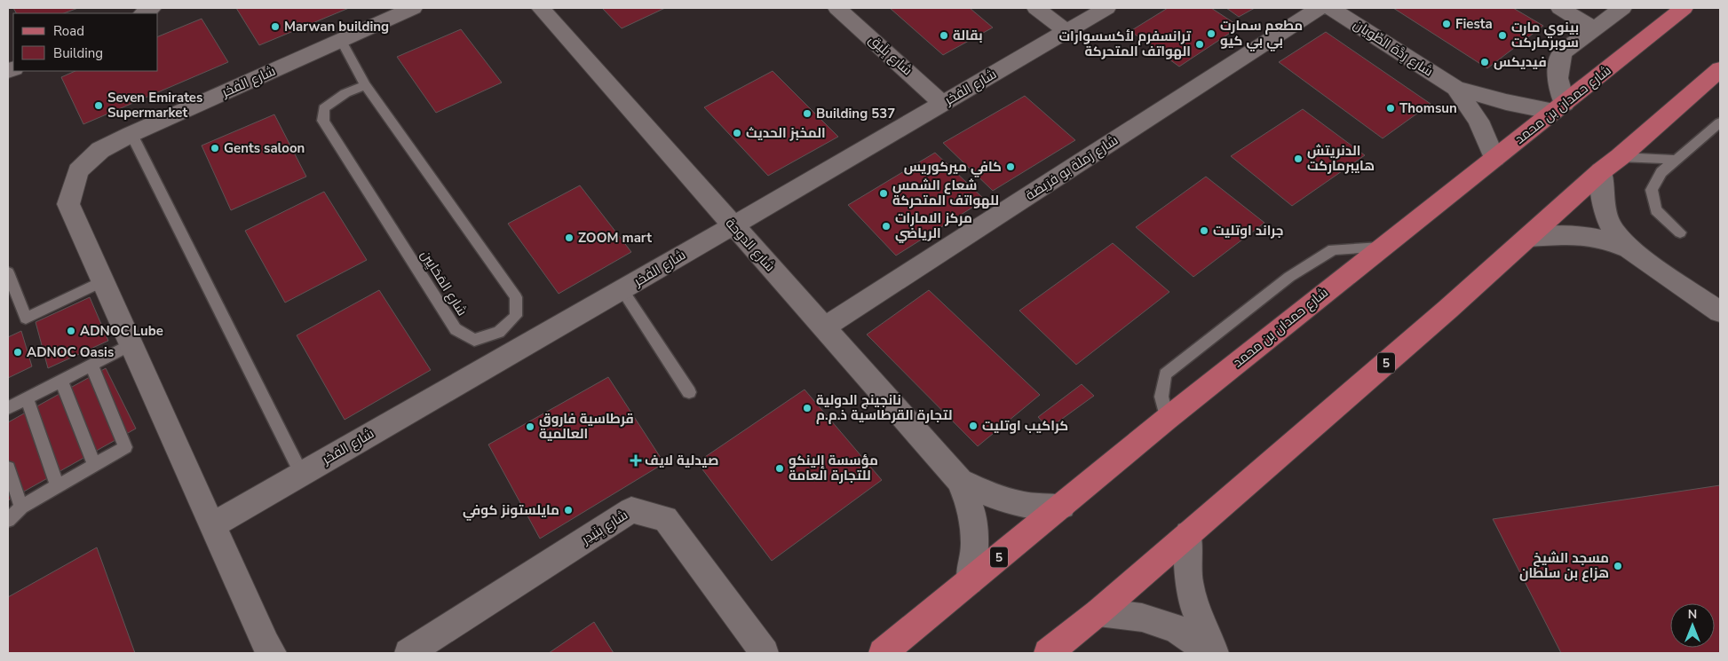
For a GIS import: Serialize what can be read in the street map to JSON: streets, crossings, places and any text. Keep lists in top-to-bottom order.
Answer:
{
  "streets": {
    "main road": ["شارع حمدان بن محمد", "5"],
    "street": [
      "شارع رِدَّة الطِّويان",
      "شارع بِلَيق",
      "شارع الفخر",
      "شارع رَملة بو فرَيضة",
      "شارع الدوحة",
      "شارع بِنَيدِر"
    ],
    "lane": ["شارع المَحَايِين"]
  },
  "crossings": [
    ["شارع رِدَّة الطِّويان", "شارع حمدان بن محمد"],
    ["شارع بِلَيق", "شارع الفخر"],
    ["شارع الفخر", "شارع الدوحة"],
    ["شارع الفخر", "شارع المَحَايِين"],
    ["شارع حمدان بن محمد", "شارع الدوحة"],
    ["شارع رَملة بو فرَيضة", "شارع الدوحة"]
  ],
  "places": {
    "other": [
      "Fiesta",
      "Marwan building",
      "مطعم سمارت بي بي كيو",
      "بقالة",
      "بينوي مارت سوبرماركت",
      "ترانسفرم لأكسسوارات الهواتف المتحركة",
      "فيديكس",
      "Seven Emirates Supermarket",
      "Thomsun",
      "Building 537",
      "المخبز الحديث",
      "Gents saloon",
      "الدنريتش هايبرماركت",
      "كافي ميركوريس",
      "شعاع الشمس للهواتف المتحركة",
      "مركز الامارات الرياضي",
      "جراند اوتليت",
      "ZOOM mart",
      "ADNOC Lube",
      "ADNOC Oasis",
      "نانجينج الدولية لتجارة القرطاسية ذ.م.م",
      "كراكيب اوتليت",
      "قرطاسية فاروق العالمية",
      "مؤسسة إلينكو للتجارة العامة",
      "مايلستونز كوفي",
      "مسجد الشيخ هزاع بن سلطان"
    ],
    "health": ["صيدلية لايف"]
  },
  "legend": ["Road", "Building"],
  "north": "top"
}
